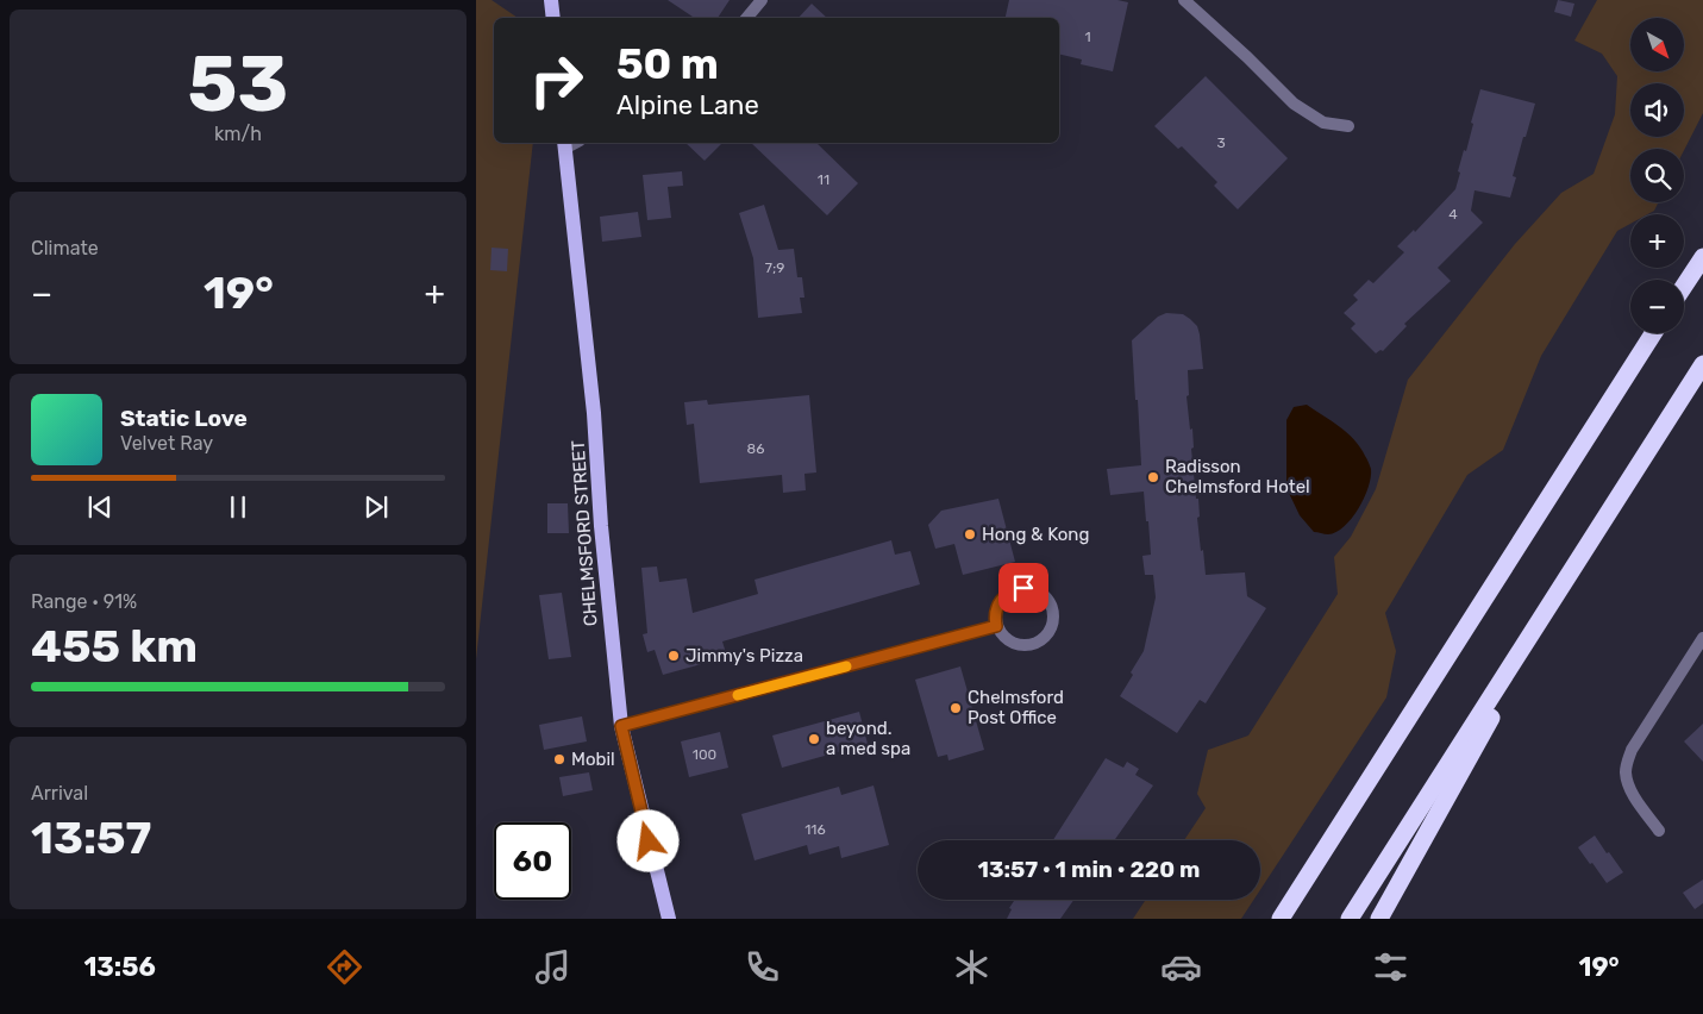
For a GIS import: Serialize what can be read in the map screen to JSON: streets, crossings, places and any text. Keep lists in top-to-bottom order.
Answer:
{
  "streets": {
    "main road": ["CHELMSFORD STREET"]
  },
  "places": [
    "Radisson Chelmsford Hotel",
    "Hong & Kong",
    "Jimmy's Pizza",
    "Chelmsford Post Office",
    "beyond. a med spa",
    "Mobil"
  ],
  "house_numbers": [
    "1",
    "3",
    "11",
    "4",
    "7;9",
    "86",
    "100",
    "116"
  ],
  "north": "bottom right",
  "page": {
    "tile": [
      ["53", "km/h"],
      "Climate",
      ["Range · 91%", "455 km"],
      ["Arrival", "13:57"]
    ],
    "map_buttons": ["+", "−"],
    "turn": ["50 m", "Alpine Lane"],
    "heat": ["−", "19°", "+"],
    "song": ["Static Love", "Velvet Ray"],
    "limit": "60",
    "trip": "13:57 · 1 min · 220 m",
    "tabs": ["13:56", "19°"]
  }
}
